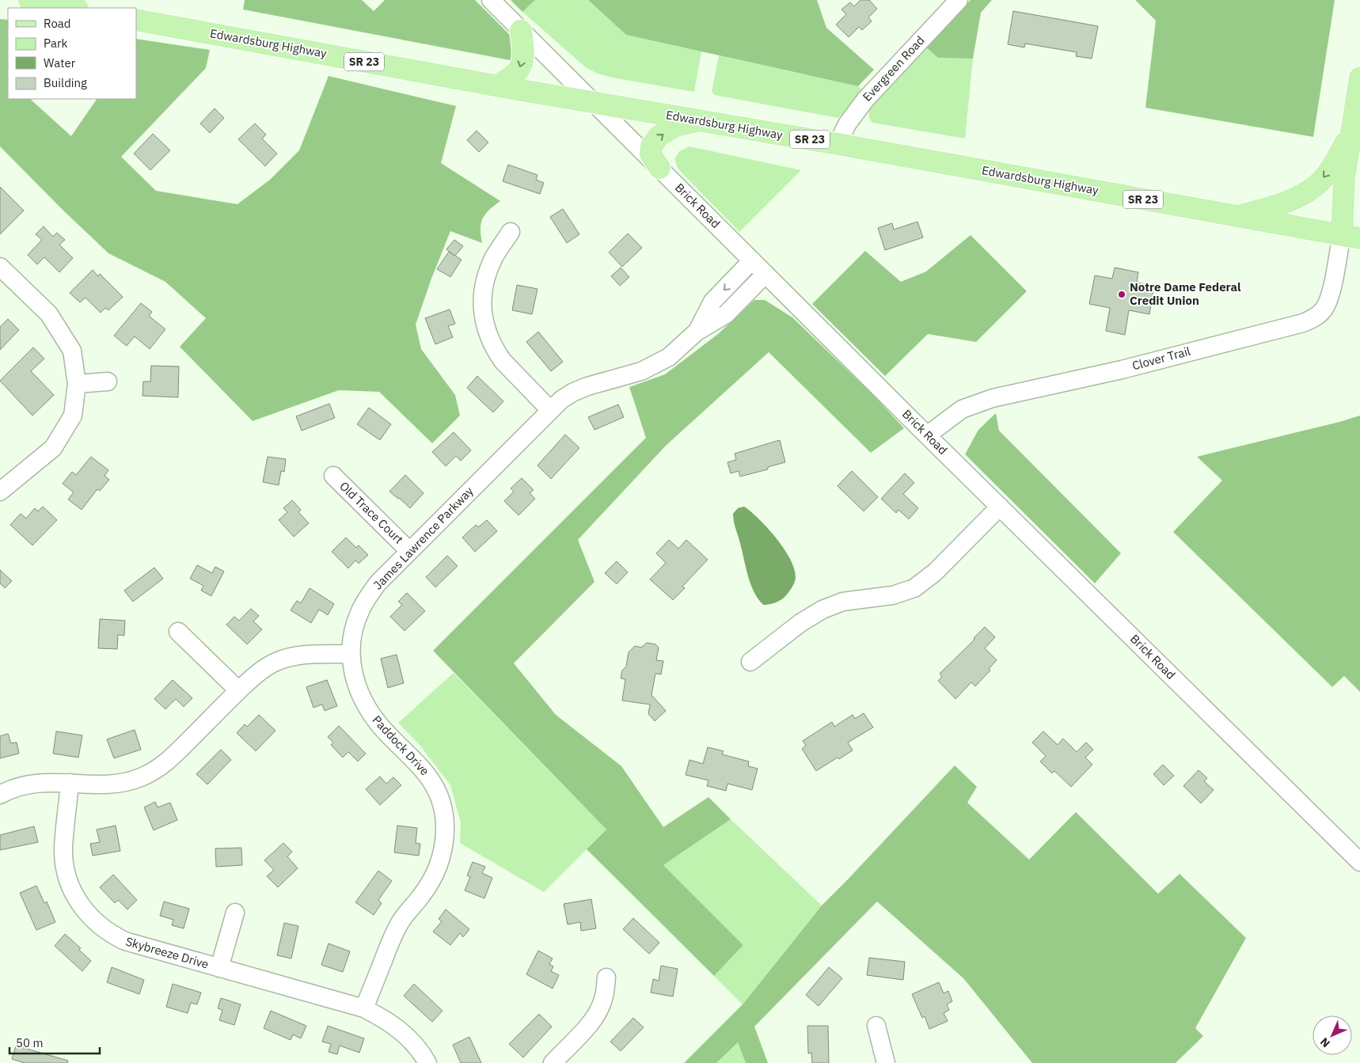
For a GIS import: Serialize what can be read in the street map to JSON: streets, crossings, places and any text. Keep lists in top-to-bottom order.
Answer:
{
  "streets": {
    "main road": ["Edwardsburg Highway", "SR 23"],
    "street": [
      "Evergreen Road",
      "Brick Road",
      "Clover Trail",
      "Old Trace Court",
      "James Lawrence Parkway",
      "Paddock Drive",
      "Skybreeze Drive"
    ]
  },
  "crossings": [
    ["Edwardsburg Highway", "Evergreen Road"],
    ["Edwardsburg Highway", "Brick Road"],
    ["Edwardsburg Highway", "Clover Trail"],
    ["Brick Road", "Clover Trail"],
    ["Brick Road", "James Lawrence Parkway"],
    ["Old Trace Court", "James Lawrence Parkway"],
    ["James Lawrence Parkway", "Paddock Drive"],
    ["Paddock Drive", "Skybreeze Drive"]
  ],
  "places": ["Notre Dame Federal Credit Union"],
  "legend": [
    "Road",
    "Park",
    "Water",
    "Building"
  ],
  "scale_bar": "50 m",
  "north": "bottom left"
}
